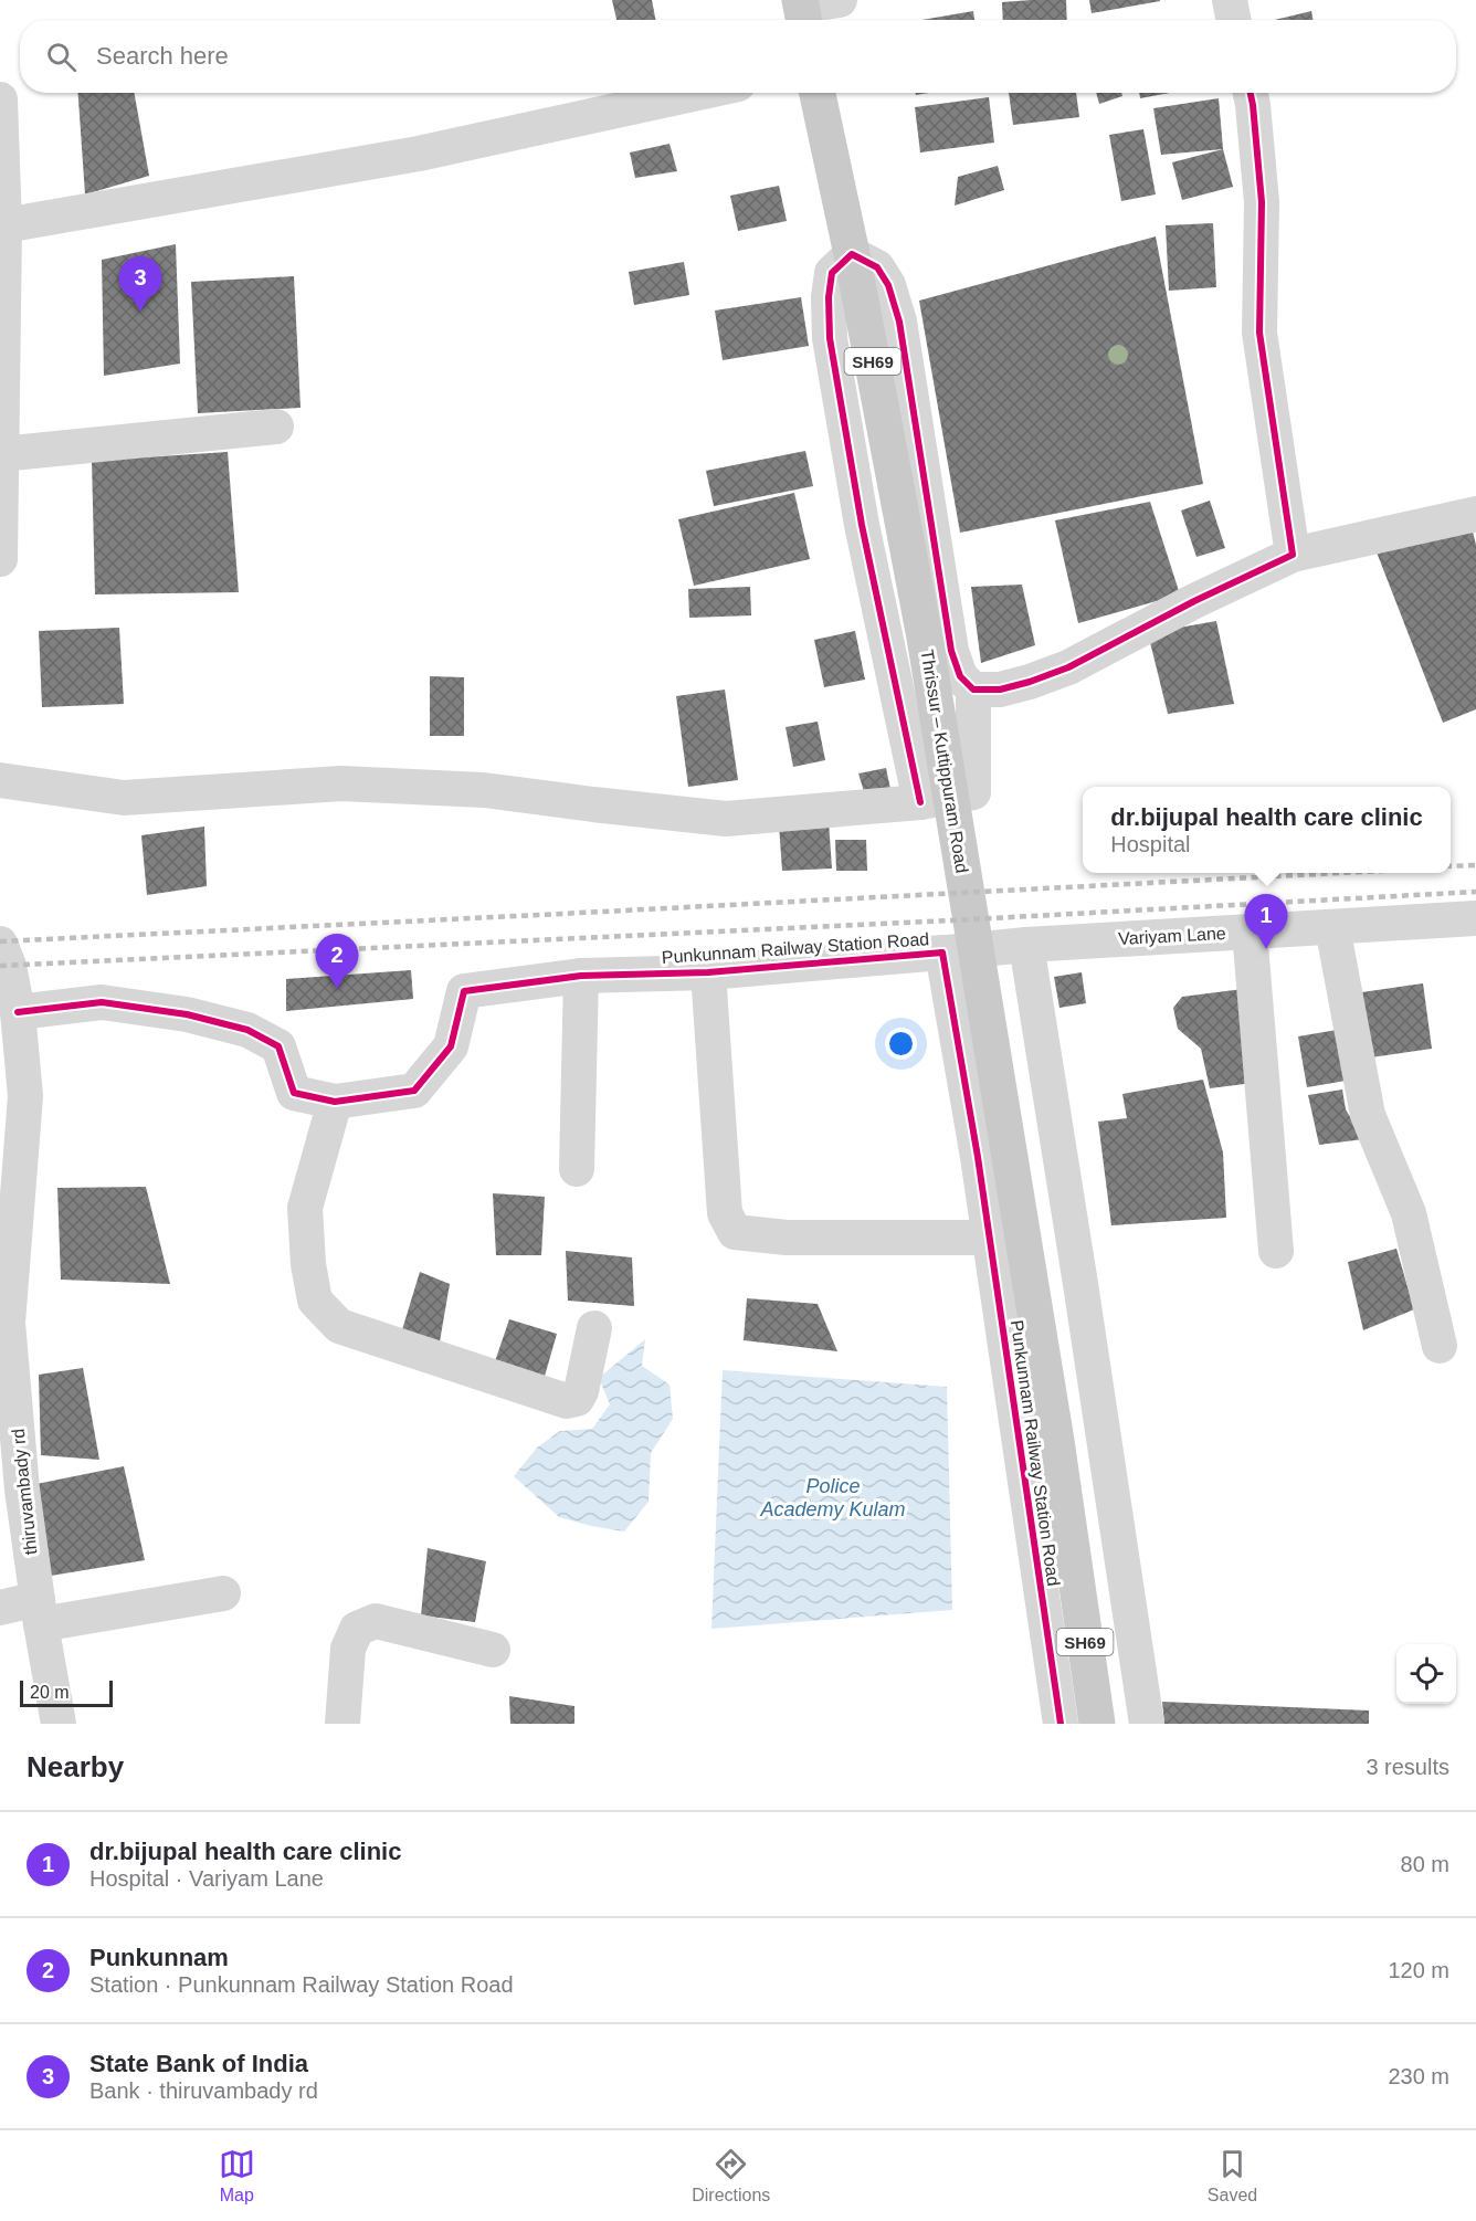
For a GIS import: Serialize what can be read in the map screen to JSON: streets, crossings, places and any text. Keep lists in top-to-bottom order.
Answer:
{
  "streets": {
    "main road": ["SH69", "Thrissur – Kuttippuram Road"],
    "street": ["Variyam Lane", "Punkunnam Railway Station Road", "thiruvambady rd"]
  },
  "crossings": [
    ["Variyam Lane", "Punkunnam Railway Station Road"],
    ["Punkunnam Railway Station Road", "thiruvambady rd"]
  ],
  "water": ["Police Academy Kulam"],
  "scale_bar": "20 m",
  "page": {
    "search": "Search here",
    "pins": ["3", "1", "2"],
    "popup": ["dr.bijupal health care clinic", "Hospital"],
    "scale": "20 m",
    "heading": ["Nearby", "3 results"],
    "list": [
      {
        "mark": "1",
        "name": "dr.bijupal health care clinic",
        "note": "Hospital · Variyam Lane",
        "value": "80 m"
      },
      {
        "mark": "2",
        "name": "Punkunnam",
        "note": "Station · Punkunnam Railway Station Road",
        "value": "120 m"
      },
      {
        "mark": "3",
        "name": "State Bank of India",
        "note": "Bank · thiruvambady rd",
        "value": "230 m"
      }
    ],
    "nav": ["Map", "Directions", "Saved"]
  }
}
